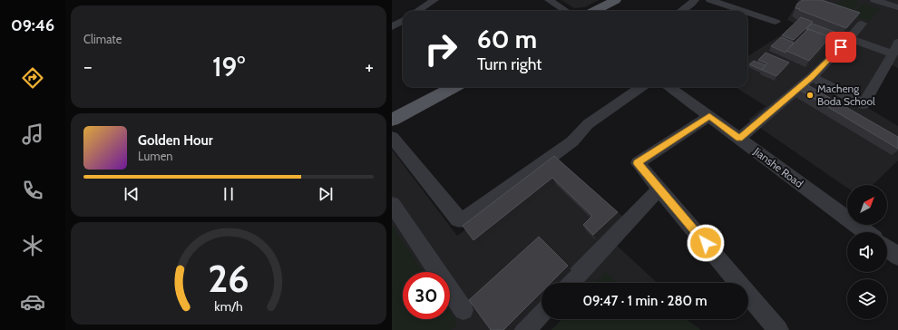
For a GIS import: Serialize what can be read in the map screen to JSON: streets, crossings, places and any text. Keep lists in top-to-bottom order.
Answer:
{
  "streets": {
    "street": ["Jianshe Road"]
  },
  "places": ["Macheng Boda School"],
  "north": "top right",
  "page": {
    "tabs": "09:46",
    "tile": "Climate",
    "turn": ["60 m", "Turn right"],
    "heat": ["−", "19°", "+"],
    "song": ["Golden Hour", "Lumen"],
    "limit": "30",
    "trip": "09:47 · 1 min · 280 m",
    "gauge": ["26", "km/h"]
  }
}
